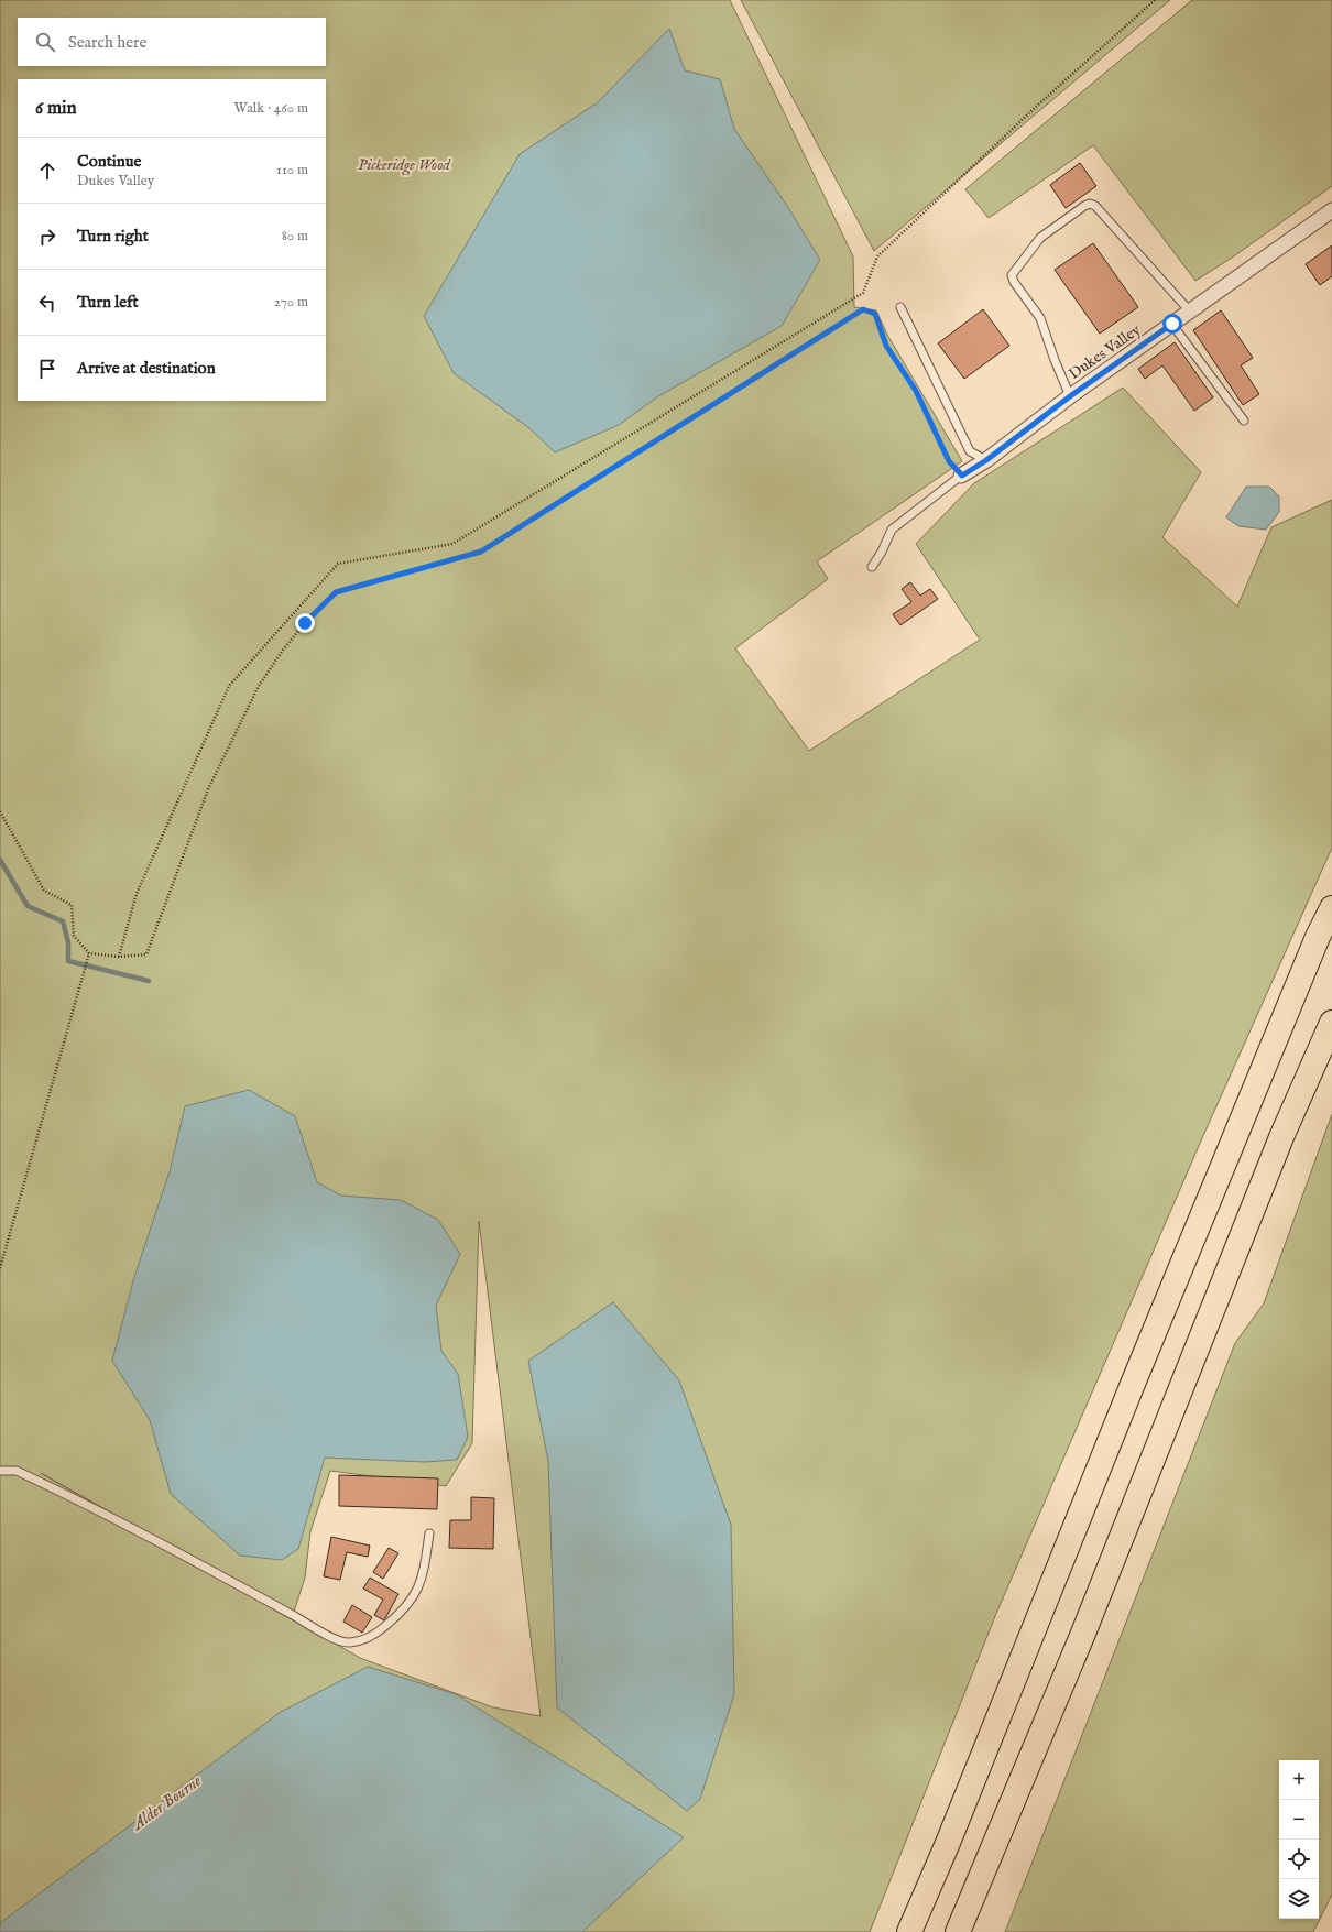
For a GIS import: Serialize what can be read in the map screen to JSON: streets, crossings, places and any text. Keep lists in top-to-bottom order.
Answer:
{
  "streets": {
    "street": ["Dukes Valley"]
  },
  "water": ["Alder Bourne"],
  "parks": ["Pickeridge Wood"],
  "page": {
    "search": "Search here",
    "heading": ["6 min", "Walk · 460 m"],
    "list": [
      ["Continue", "Dukes Valley", "110 m"],
      ["Turn right", "80 m"],
      ["Turn left", "270 m"],
      "Arrive at destination"
    ],
    "map_buttons": ["+", "−"]
  }
}
